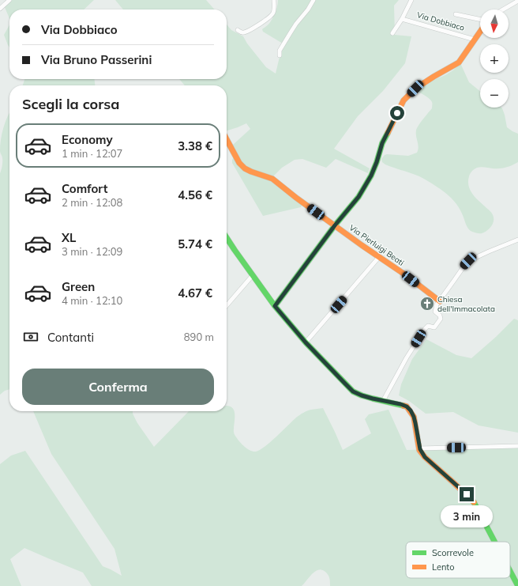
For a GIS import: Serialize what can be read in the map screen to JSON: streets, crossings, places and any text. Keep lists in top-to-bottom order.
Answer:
{
  "streets": {
    "street": ["Via Dobbiaco", "Via Pierluigi Beati"]
  },
  "places": {
    "church": ["Chiesa dell'Immacolata"]
  },
  "legend": ["Scorrevole", "Lento"],
  "north": "bottom",
  "page": {
    "map_buttons": ["+", "−"],
    "banner": ["Via Dobbiaco", "Via Bruno Passerini"],
    "heading": "Scegli la corsa",
    "list": [
      {
        "name": "Economy",
        "note": "1 min · 12:07",
        "value": "3.38 €"
      },
      {
        "name": "Comfort",
        "note": "2 min · 12:08",
        "value": "4.56 €"
      },
      {
        "name": "XL",
        "note": "3 min · 12:09",
        "value": "5.74 €"
      },
      {
        "name": "Green",
        "note": "4 min · 12:10",
        "value": "4.67 €"
      }
    ],
    "pay": ["Contanti", "890 m"],
    "buttons": "Conferma",
    "bubble": "3 min"
  }
}
